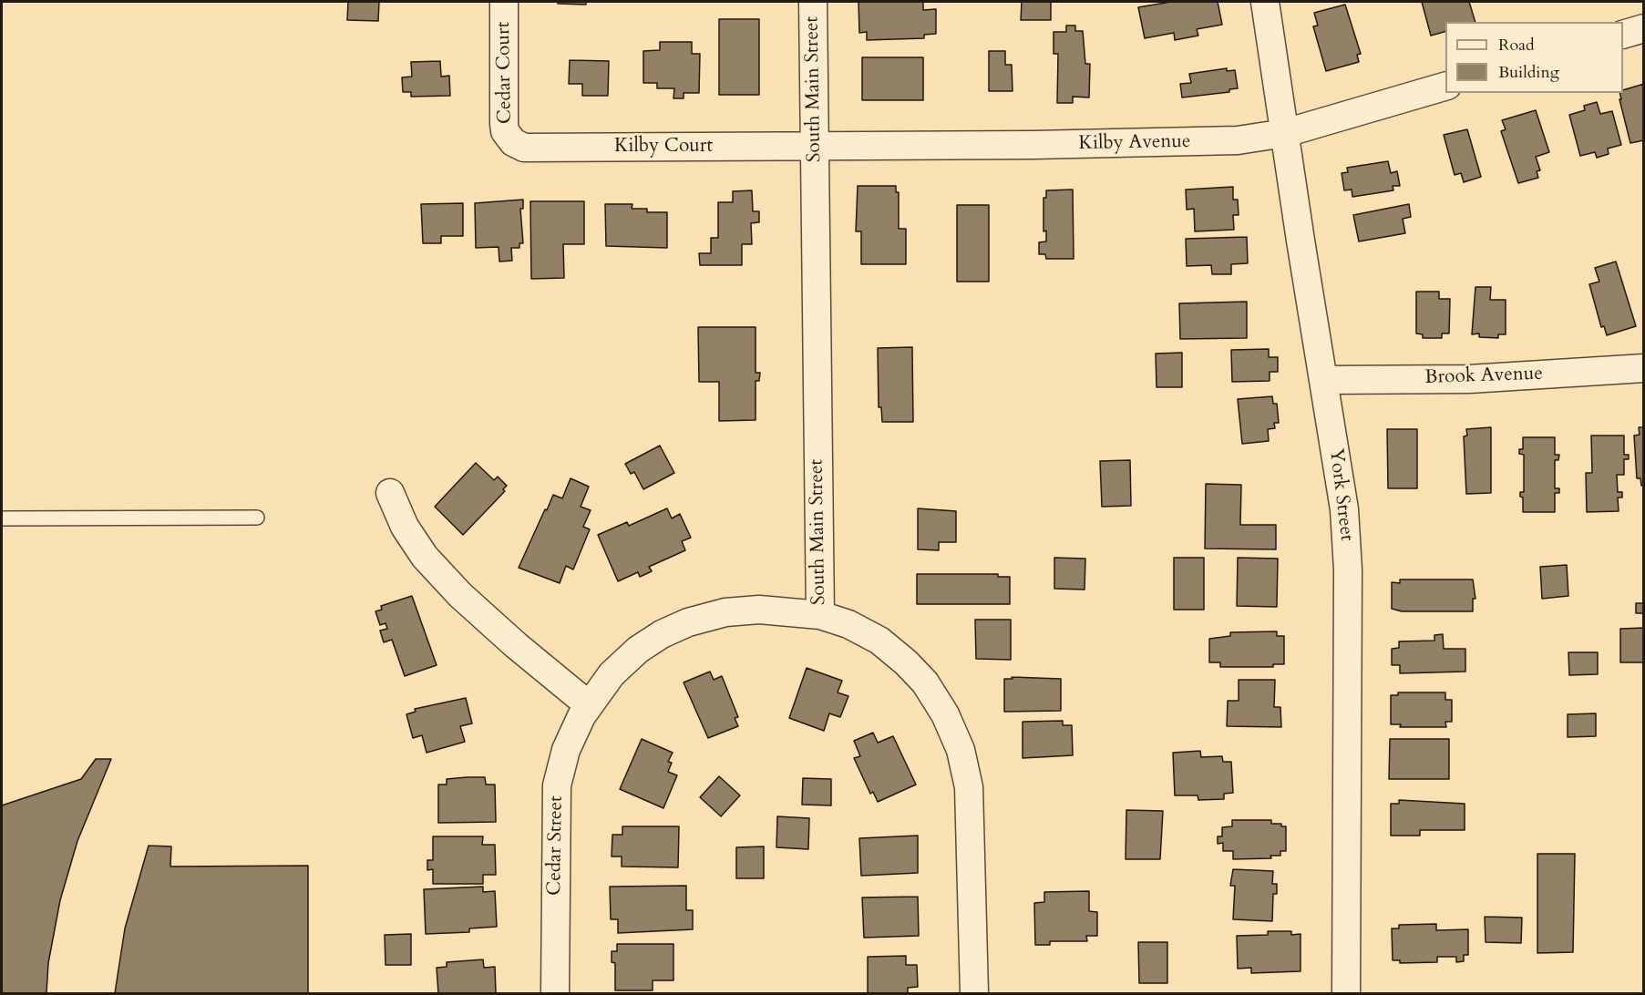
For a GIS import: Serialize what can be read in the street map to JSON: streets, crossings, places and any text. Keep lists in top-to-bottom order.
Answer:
{
  "streets": {
    "street": [
      "Cedar Court",
      "South Main Street",
      "Kilby Avenue",
      "Kilby Court",
      "Brook Avenue",
      "York Street",
      "Cedar Street"
    ]
  },
  "crossings": [
    ["Cedar Court", "Kilby Court"],
    ["South Main Street", "Kilby Avenue"],
    ["South Main Street", "Kilby Court"],
    ["South Main Street", "Cedar Street"],
    ["Kilby Avenue", "Kilby Court"],
    ["Kilby Avenue", "York Street"],
    ["Brook Avenue", "York Street"]
  ],
  "legend": ["Road", "Building"]
}
